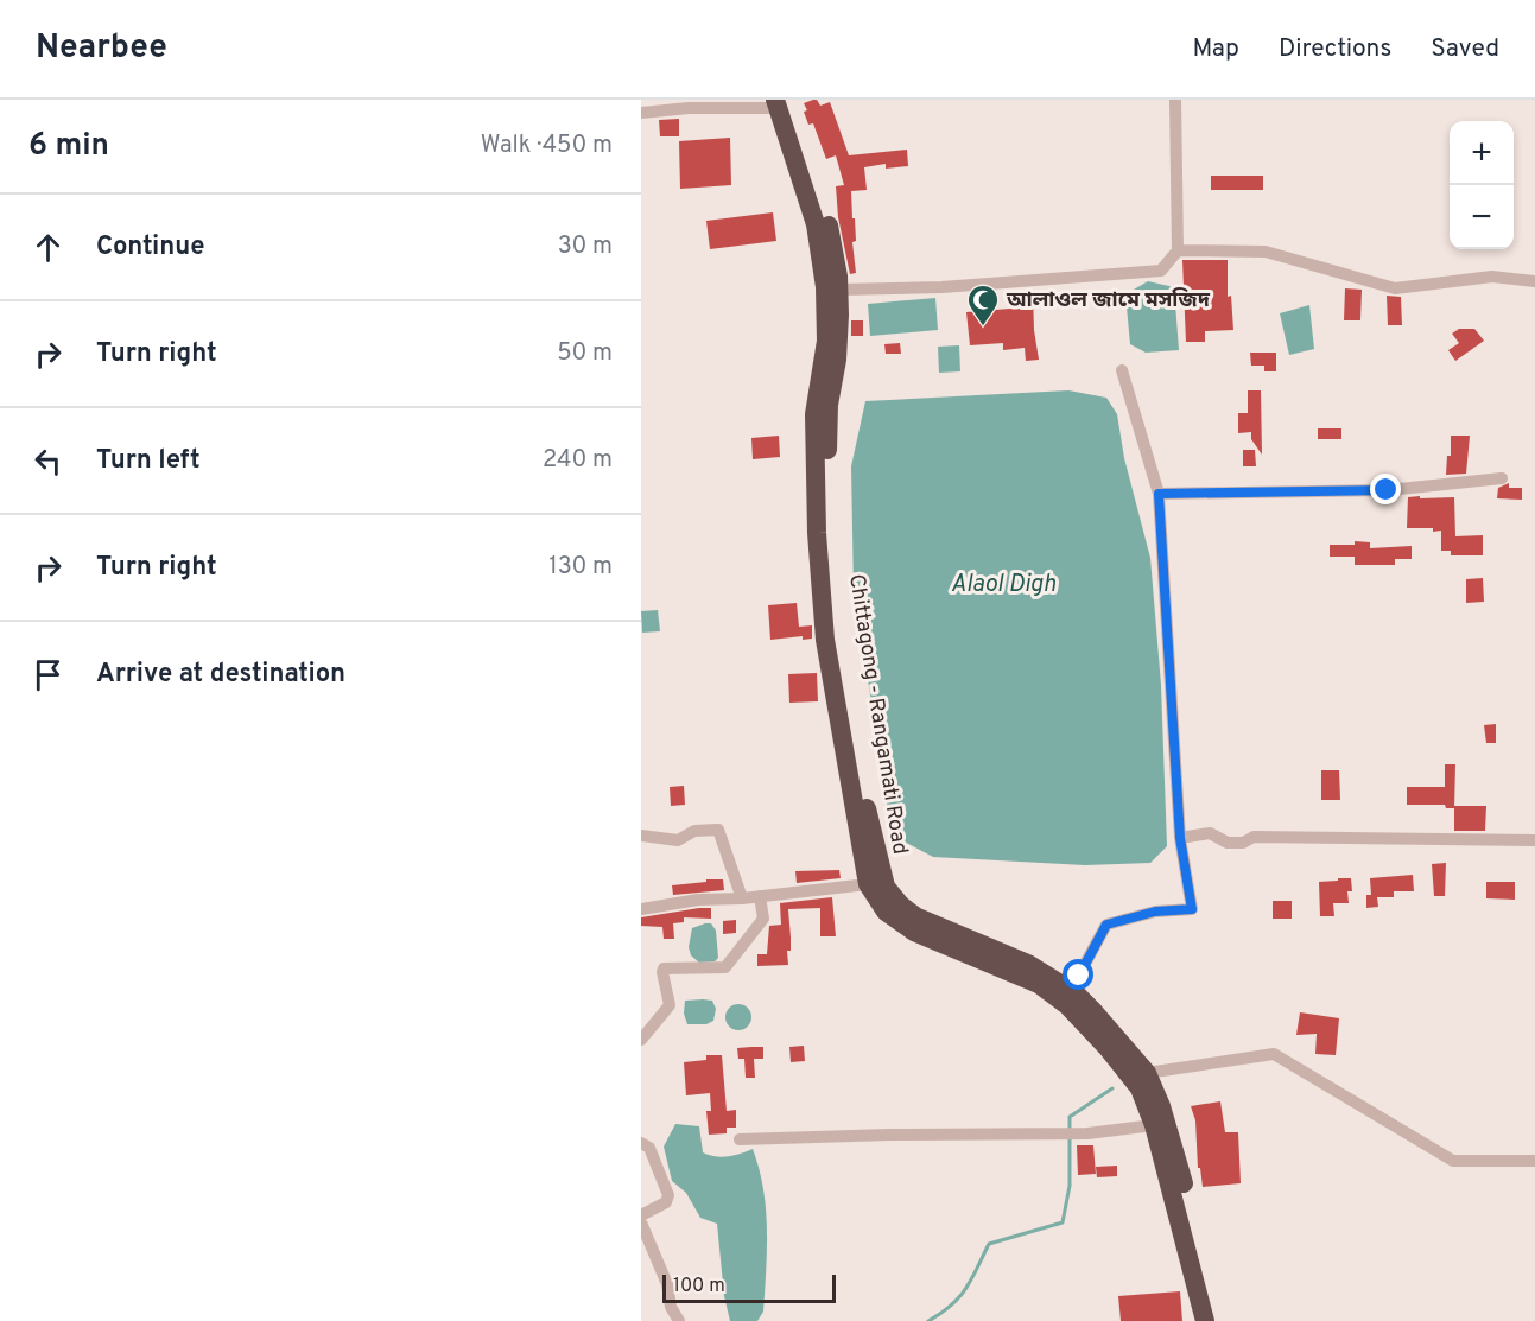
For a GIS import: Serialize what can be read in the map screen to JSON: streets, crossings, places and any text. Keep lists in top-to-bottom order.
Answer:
{
  "streets": {
    "highway": ["Chittagong - Rangamati Road"]
  },
  "water": ["Alaol Digh"],
  "places": {
    "mosque": ["আলাওল জামে মসজিদ"]
  },
  "scale_bar": "100 m",
  "page": {
    "header": "Nearbee",
    "nav": ["Map", "Directions", "Saved"],
    "heading": ["6 min", "Walk · 450 m"],
    "map_buttons": ["+", "−"],
    "list": [
      ["Continue", "30 m"],
      ["Turn right", "50 m"],
      ["Turn left", "240 m"],
      ["Turn right", "130 m"],
      "Arrive at destination"
    ],
    "scale": "100 m"
  }
}
